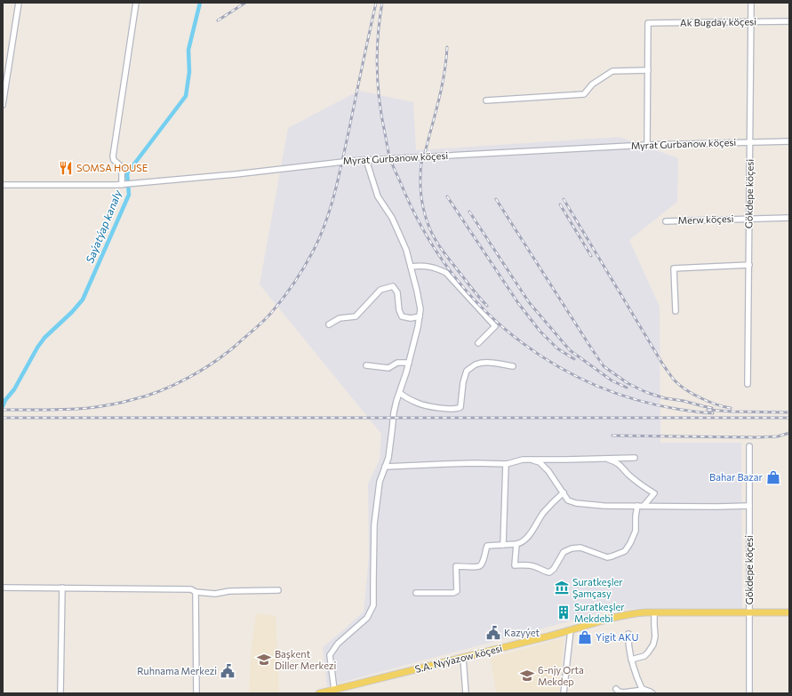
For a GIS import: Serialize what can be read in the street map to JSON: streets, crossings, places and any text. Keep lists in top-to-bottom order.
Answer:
{
  "streets": {
    "main road": ["S.A. Nyýazow köçesi"],
    "street": [
      "Ak Bugdaý köçesi",
      "Myrat Gurbanow köçesi",
      "Gökdepe köçesi",
      "Merw köçesi"
    ]
  },
  "crossings": [
    ["Ak Bugdaý köçesi", "Gökdepe köçesi"],
    ["Myrat Gurbanow köçesi", "Gökdepe köçesi"],
    ["Gökdepe köçesi", "Merw köçesi"],
    ["Gökdepe köçesi", "S.A. Nyýazow köçesi"]
  ],
  "water": ["Saýatýap kanaly"],
  "places": {
    "restaurant": ["SOMSA HOUSE"],
    "shop": ["Bahar Bazar", "Yigit AKU"],
    "museum": ["Suratkeşler Şamçasy"],
    "building": ["Suratkeşler Mekdebi"],
    "public building": ["Kazyýet", "Ruhnama Merkezi"],
    "school or university": ["Başkent Diller Merkezi", "6-njy Orta Mekdep"]
  }
}
